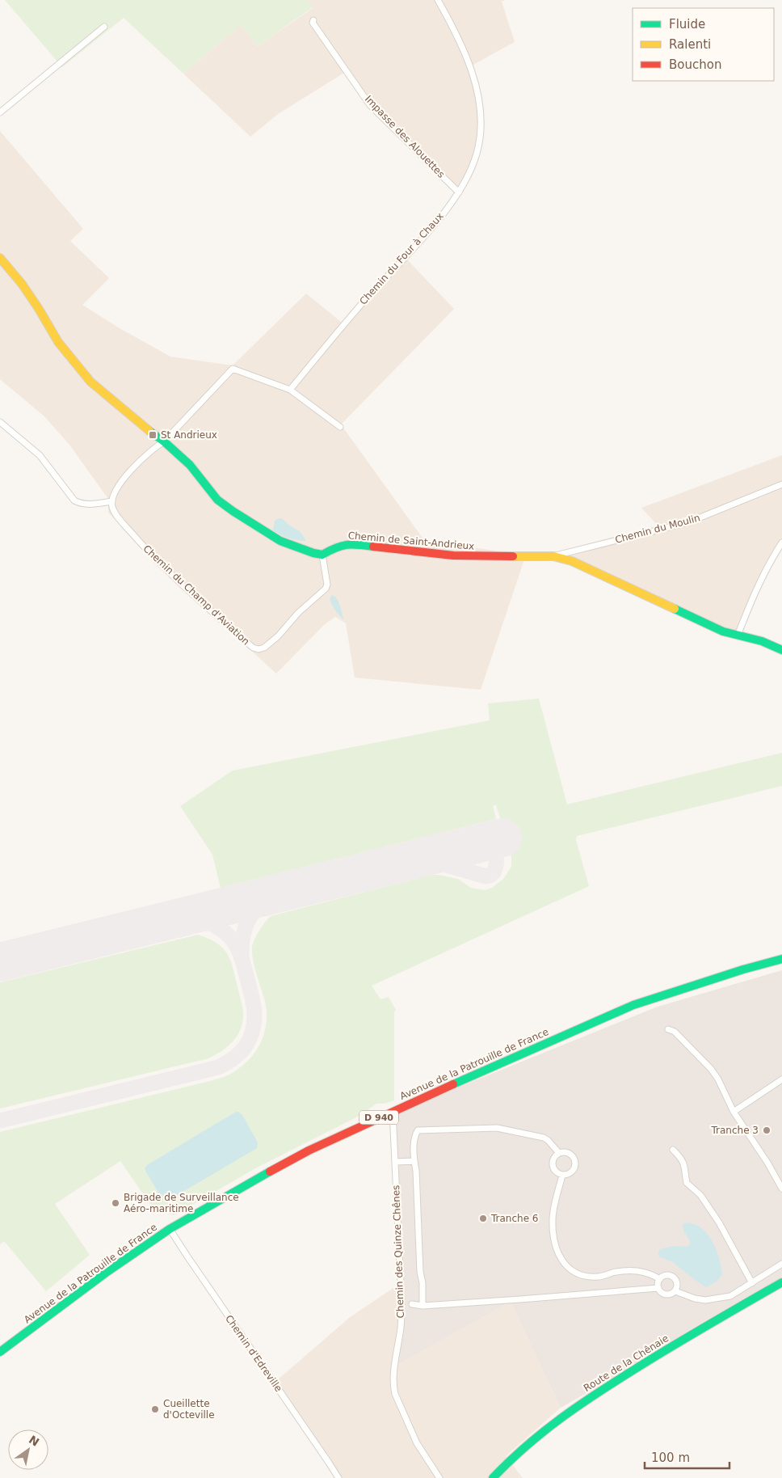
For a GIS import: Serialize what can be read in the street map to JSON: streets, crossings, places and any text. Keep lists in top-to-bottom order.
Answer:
{
  "streets": {
    "street": [
      "Impasse des Alouettes",
      "Chemin du Four à Chaux",
      "Chemin du Moulin",
      "Chemin de Saint-Andrieux",
      "Chemin du Champ d'Aviation",
      "Avenue de la Patrouille de France",
      "D 940",
      "Chemin des Quinze Chênes",
      "Chemin d'Edreville",
      "Route de la Chênaie"
    ]
  },
  "crossings": [
    ["Impasse des Alouettes", "Chemin du Four à Chaux"],
    ["Chemin du Moulin", "Chemin de Saint-Andrieux"],
    ["Chemin de Saint-Andrieux", "Chemin du Champ d'Aviation"],
    ["Avenue de la Patrouille de France", "Chemin des Quinze Chênes"],
    ["Avenue de la Patrouille de France", "Chemin d'Edreville"]
  ],
  "places": {
    "transit": ["St Andrieux"],
    "other": [
      "Tranche 3",
      "Brigade de Surveillance Aéro-maritime",
      "Tranche 6",
      "Cueillette d'Octeville"
    ]
  },
  "legend": ["Fluide", "Ralenti", "Bouchon"],
  "scale_bar": "100 m",
  "north": "top right"
}
